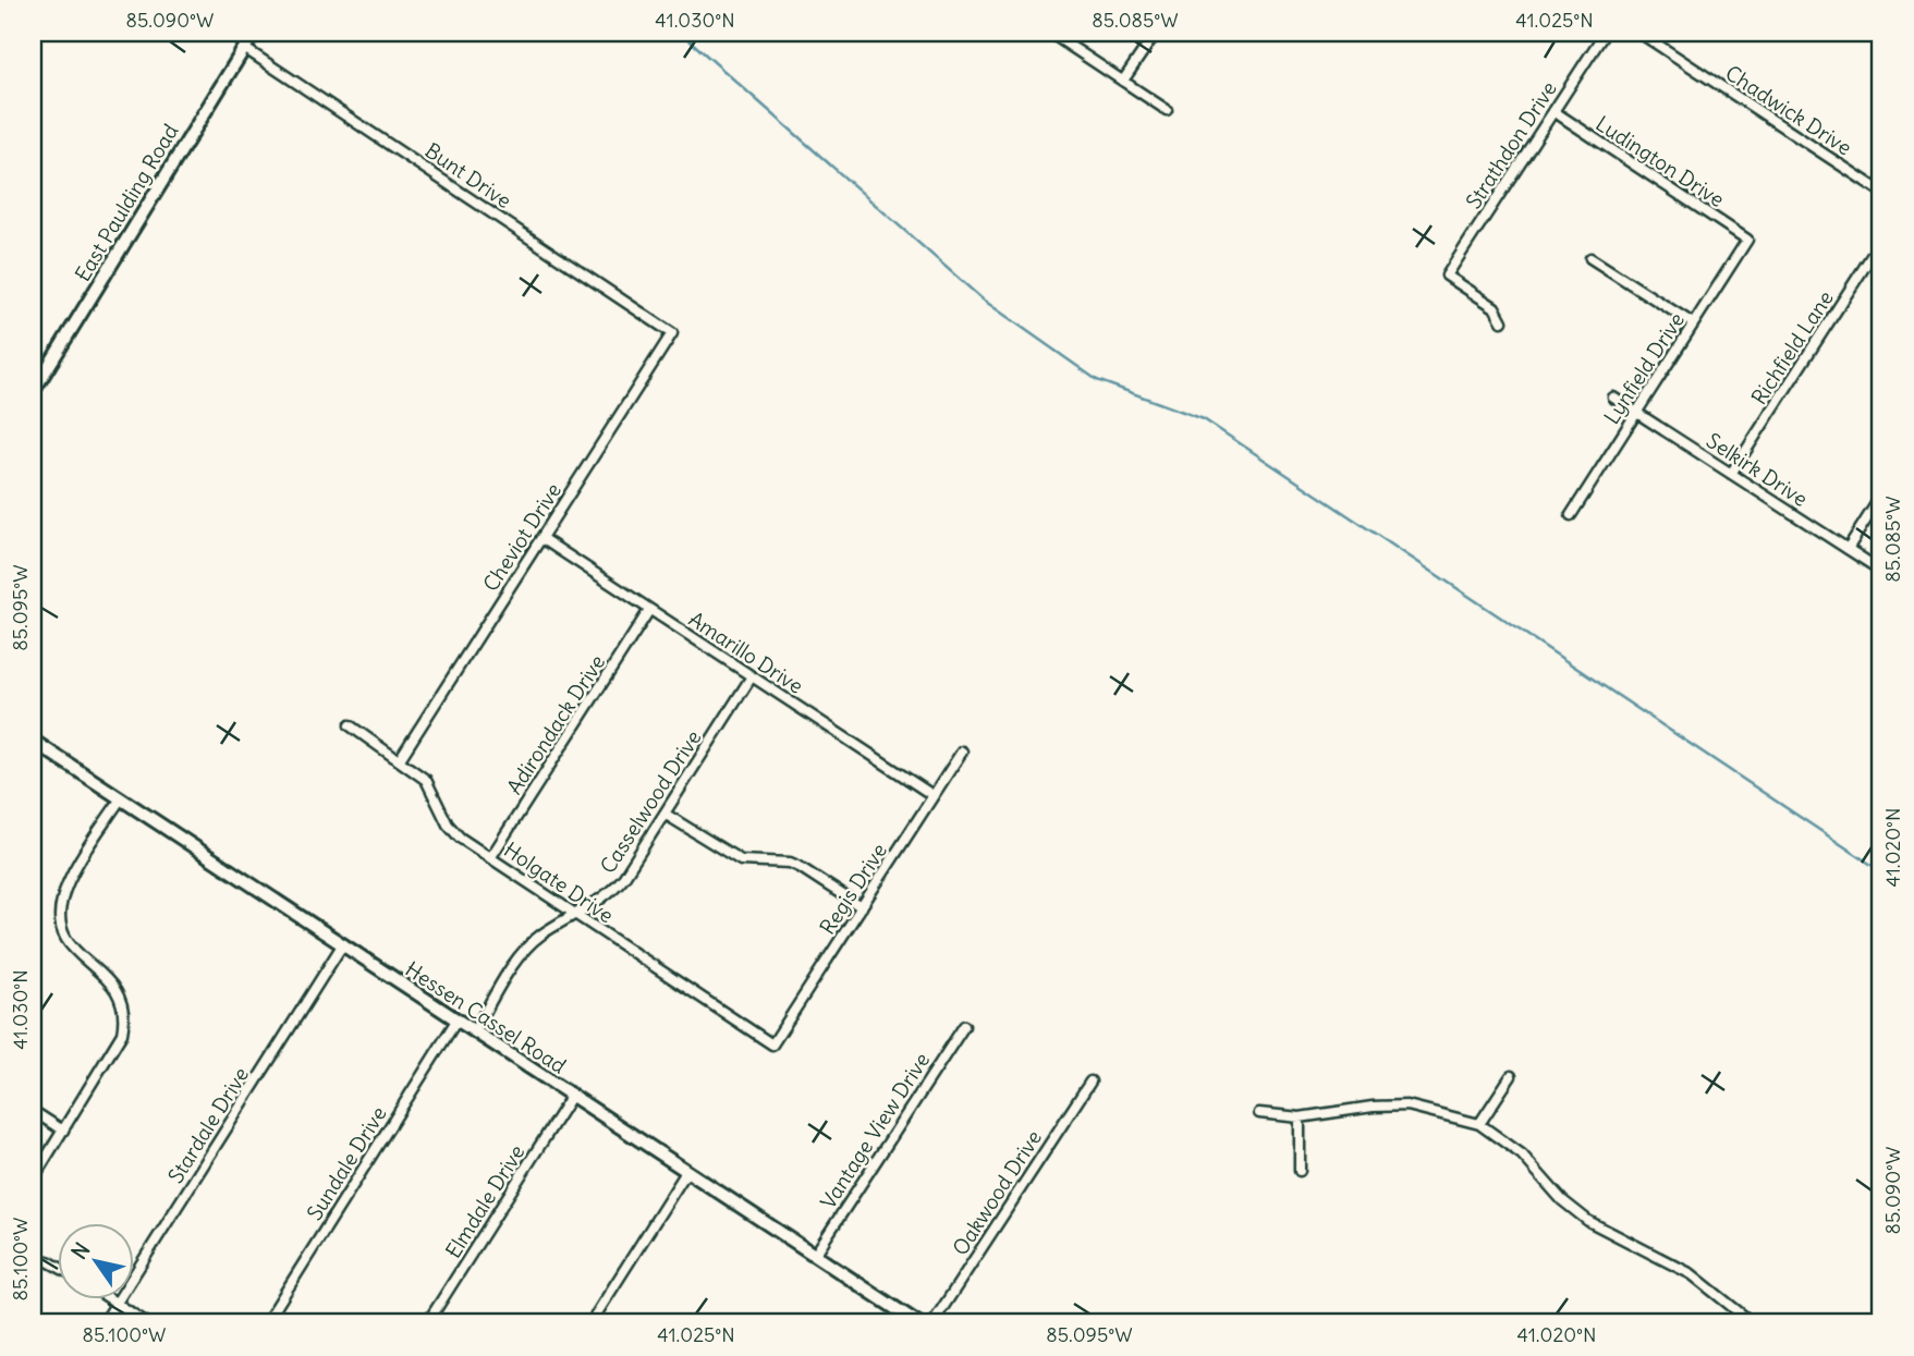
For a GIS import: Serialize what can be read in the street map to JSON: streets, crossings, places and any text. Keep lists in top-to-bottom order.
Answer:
{
  "streets": {
    "main road": ["East Paulding Road", "Hessen Cassel Road"],
    "street": [
      "Chadwick Drive",
      "Strathdon Drive",
      "Ludington Drive",
      "Bunt Drive",
      "Richfield Lane",
      "Lynfield Drive",
      "Selkirk Drive",
      "Cheviot Drive",
      "Amarillo Drive",
      "Adirondack Drive",
      "Casselwood Drive",
      "Holgate Drive",
      "Regis Drive",
      "Stardale Drive",
      "Vantage View Drive",
      "Sundale Drive",
      "Oakwood Drive",
      "Elmdale Drive"
    ]
  },
  "crossings": [
    ["Strathdon Drive", "Ludington Drive"],
    ["Ludington Drive", "Lynfield Drive"],
    ["Bunt Drive", "East Paulding Road"],
    ["Bunt Drive", "Cheviot Drive"],
    ["Richfield Lane", "Selkirk Drive"],
    ["Lynfield Drive", "Selkirk Drive"],
    ["Cheviot Drive", "Amarillo Drive"],
    ["Cheviot Drive", "Holgate Drive"],
    ["Amarillo Drive", "Adirondack Drive"],
    ["Amarillo Drive", "Casselwood Drive"],
    ["Amarillo Drive", "Regis Drive"],
    ["Adirondack Drive", "Holgate Drive"],
    ["Casselwood Drive", "Holgate Drive"],
    ["Casselwood Drive", "Hessen Cassel Road"],
    ["Holgate Drive", "Regis Drive"],
    ["Hessen Cassel Road", "Stardale Drive"],
    ["Hessen Cassel Road", "Vantage View Drive"],
    ["Hessen Cassel Road", "Sundale Drive"],
    ["Hessen Cassel Road", "Elmdale Drive"]
  ],
  "north": "top left",
  "coordinates": [
    "85.090°W",
    "41.030°N",
    "85.085°W",
    "41.025°N",
    "85.095°W",
    "41.020°N",
    "85.100°W"
  ]
}
